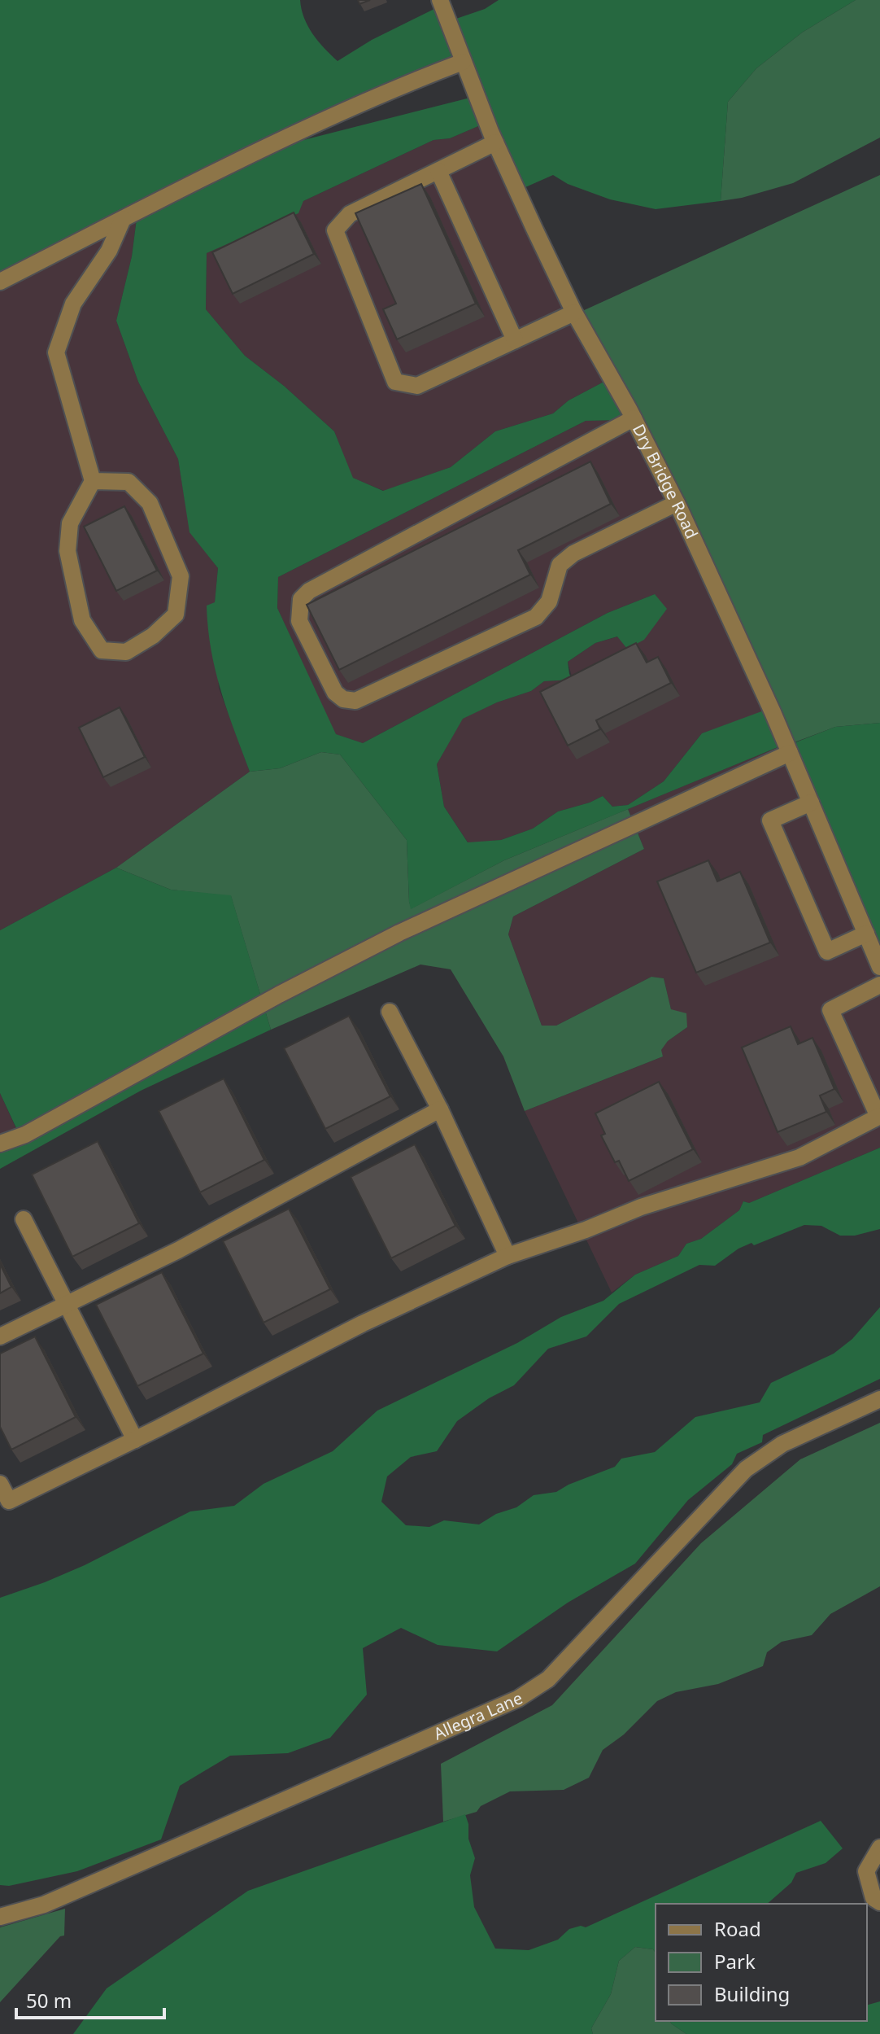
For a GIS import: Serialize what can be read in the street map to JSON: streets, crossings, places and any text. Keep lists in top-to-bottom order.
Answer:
{
  "streets": {
    "street": ["Dry Bridge Road", "Allegra Lane"]
  },
  "legend": ["Road", "Park", "Building"],
  "scale_bar": "50 m"
}
